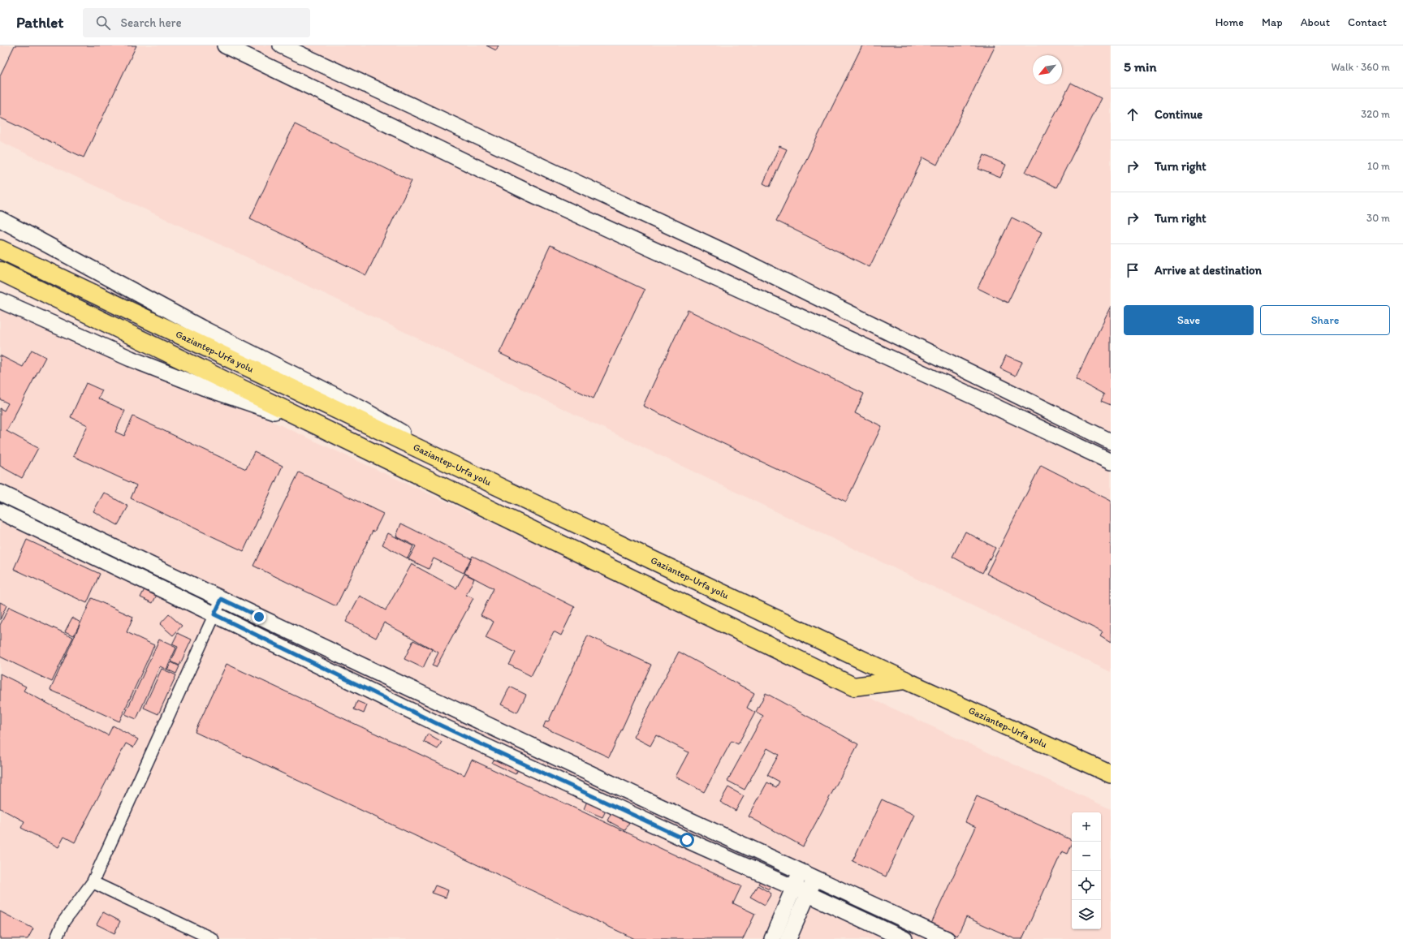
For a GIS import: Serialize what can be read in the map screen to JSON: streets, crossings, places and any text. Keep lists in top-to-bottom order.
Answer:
{
  "streets": {
    "highway": ["Gaziantep-Urfa yolu"]
  },
  "north": "bottom left",
  "page": {
    "header": "Pathlet",
    "search": "Search here",
    "nav": [
      "Home",
      "Map",
      "About",
      "Contact"
    ],
    "heading": ["5 min", "Walk · 360 m"],
    "list": [
      ["Continue", "320 m"],
      ["Turn right", "10 m"],
      ["Turn right", "30 m"],
      "Arrive at destination"
    ],
    "buttons": ["Save", "Share"],
    "map_buttons": ["+", "−"]
  }
}
